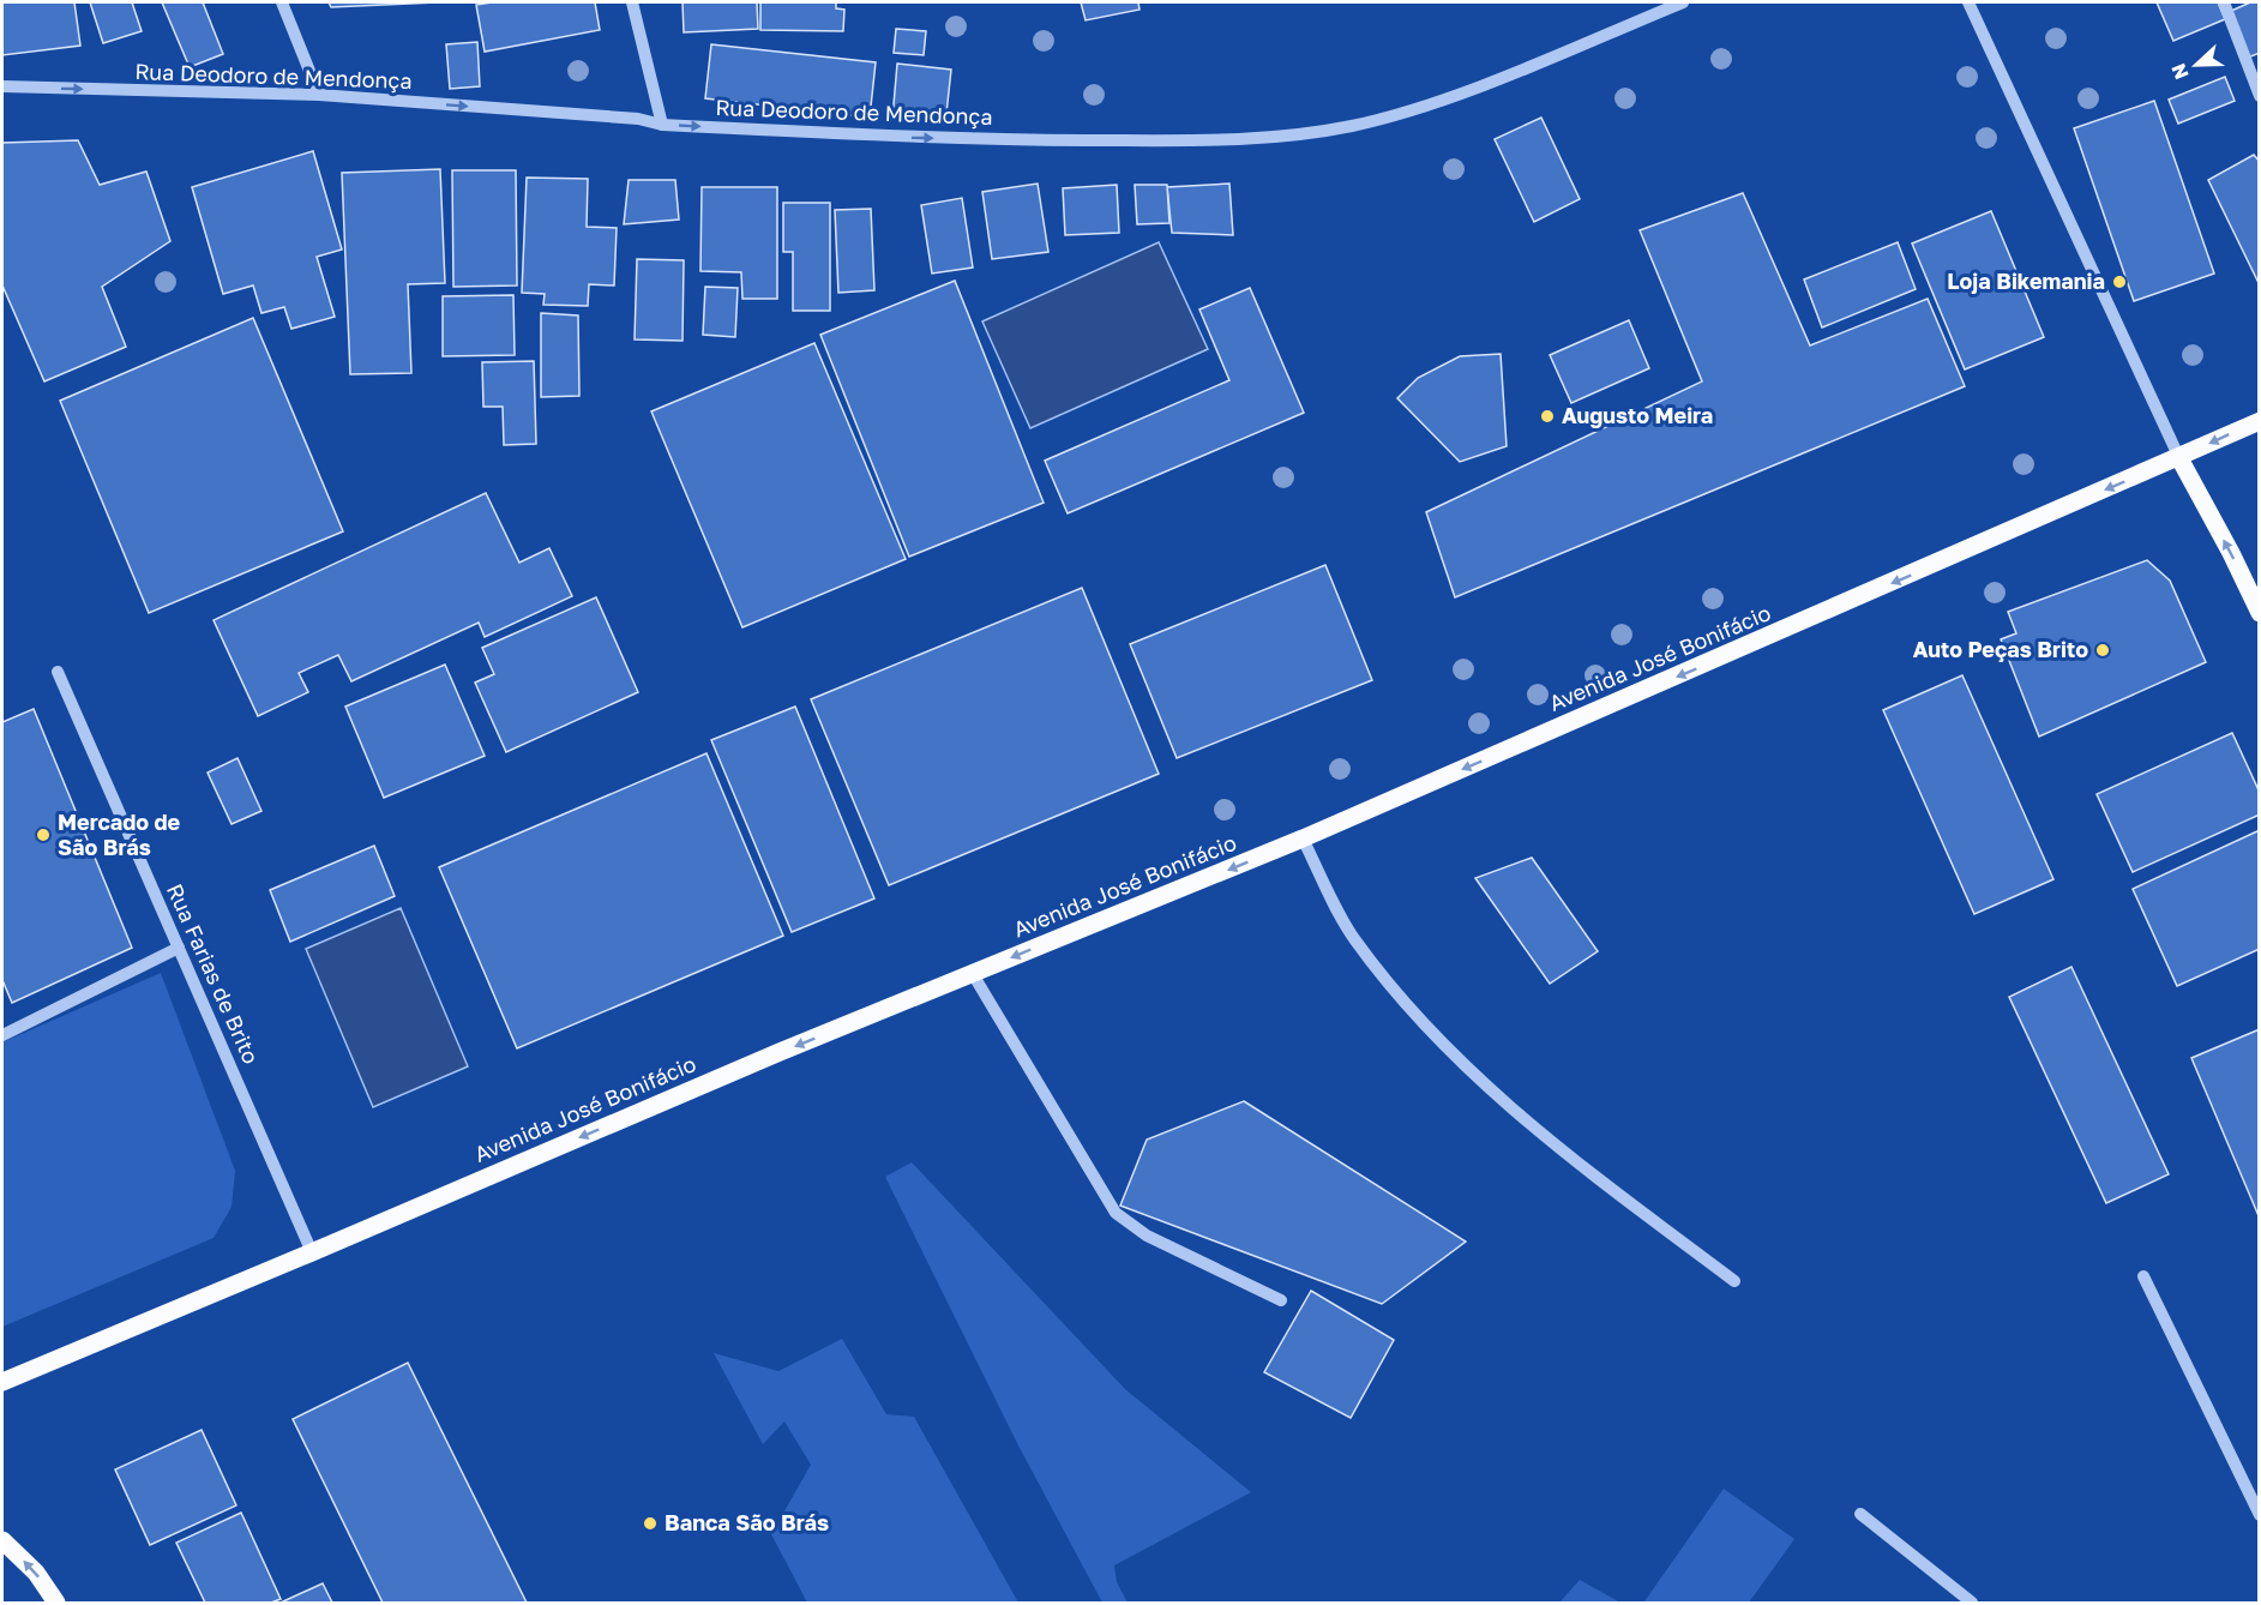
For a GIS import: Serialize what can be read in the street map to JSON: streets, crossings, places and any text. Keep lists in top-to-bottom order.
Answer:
{
  "streets": {
    "main road": ["Avenida José Bonifácio"],
    "street": ["Rua Deodoro de Mendonça", "Rua Farias de Brito"]
  },
  "crossings": [
    ["Avenida José Bonifácio", "Rua Farias de Brito"]
  ],
  "one_way": ["Rua Deodoro de Mendonça", "Avenida José Bonifácio"],
  "places": [
    "Loja Bikemania",
    "Augusto Meira",
    "Auto Peças Brito",
    "Mercado de São Brás",
    "Banca São Brás"
  ],
  "north": "left"
}
